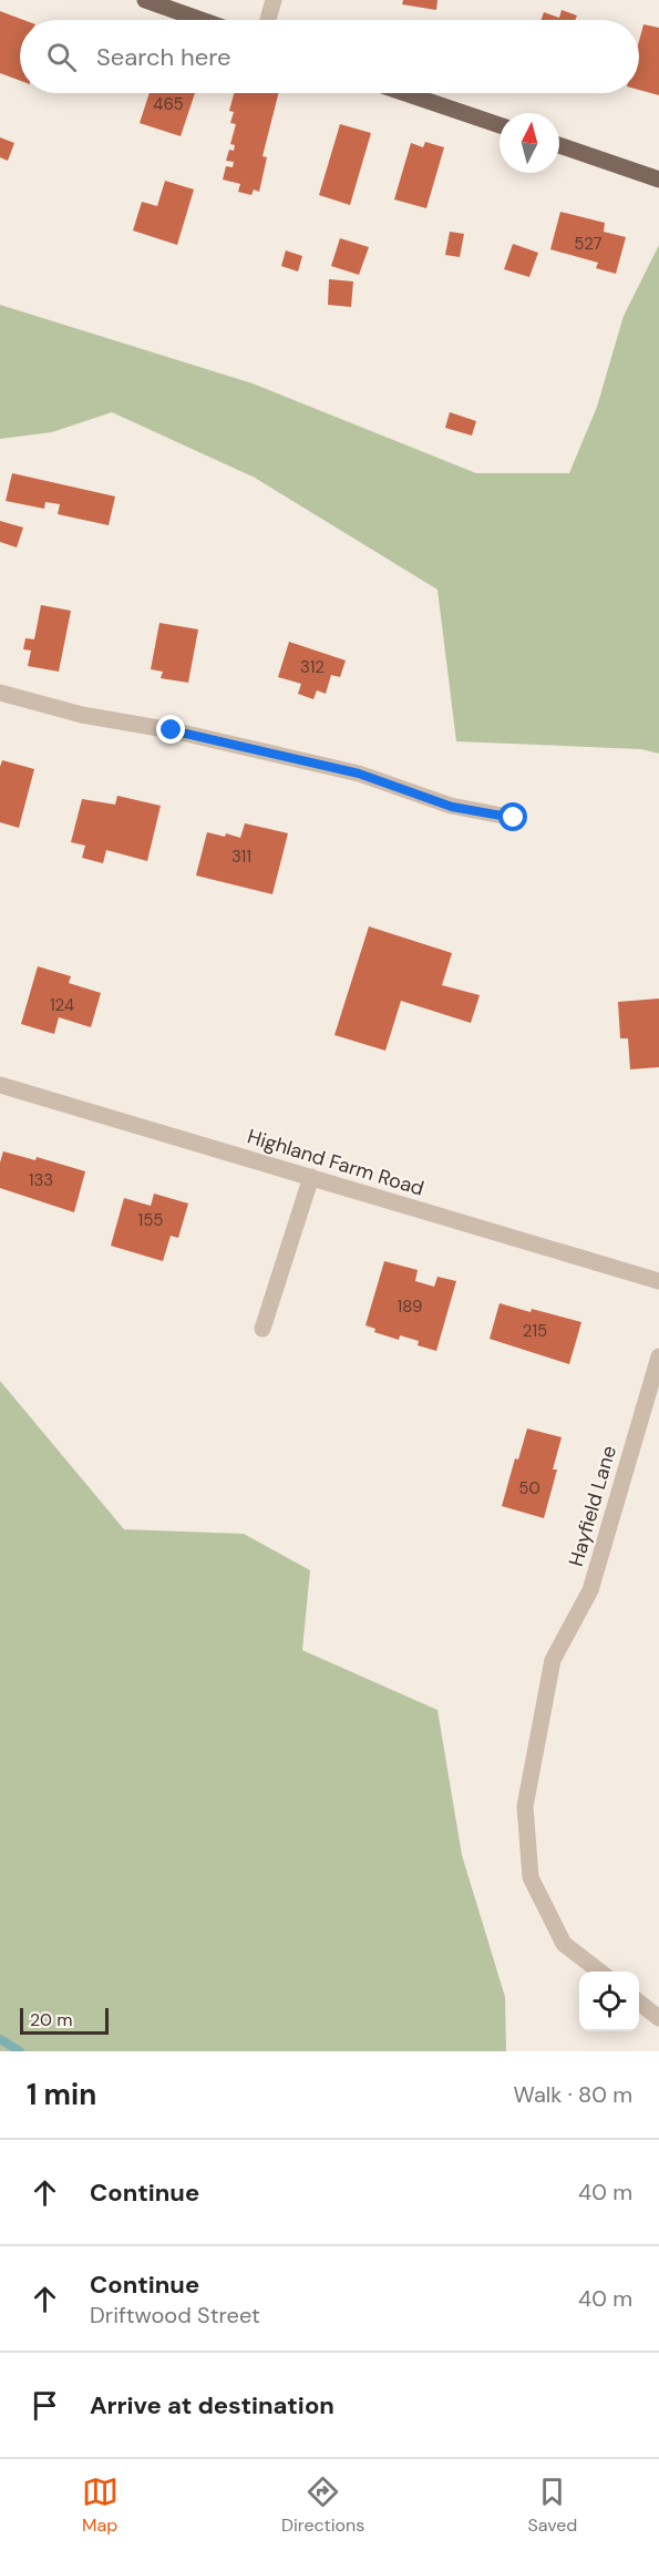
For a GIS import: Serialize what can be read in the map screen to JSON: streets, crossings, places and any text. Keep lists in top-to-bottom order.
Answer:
{
  "streets": {
    "street": ["Highland Farm Road", "Hayfield Lane"]
  },
  "house_numbers": [
    "465",
    "527",
    "312",
    "311",
    "124",
    "133",
    "155",
    "189",
    "215",
    "50"
  ],
  "scale_bar": "20 m",
  "north": "top",
  "page": {
    "search": "Search here",
    "scale": "20 m",
    "heading": ["1 min", "Walk · 80 m"],
    "list": [
      ["Continue", "40 m"],
      ["Continue", "Driftwood Street", "40 m"],
      "Arrive at destination"
    ],
    "nav": ["Map", "Directions", "Saved"]
  }
}
